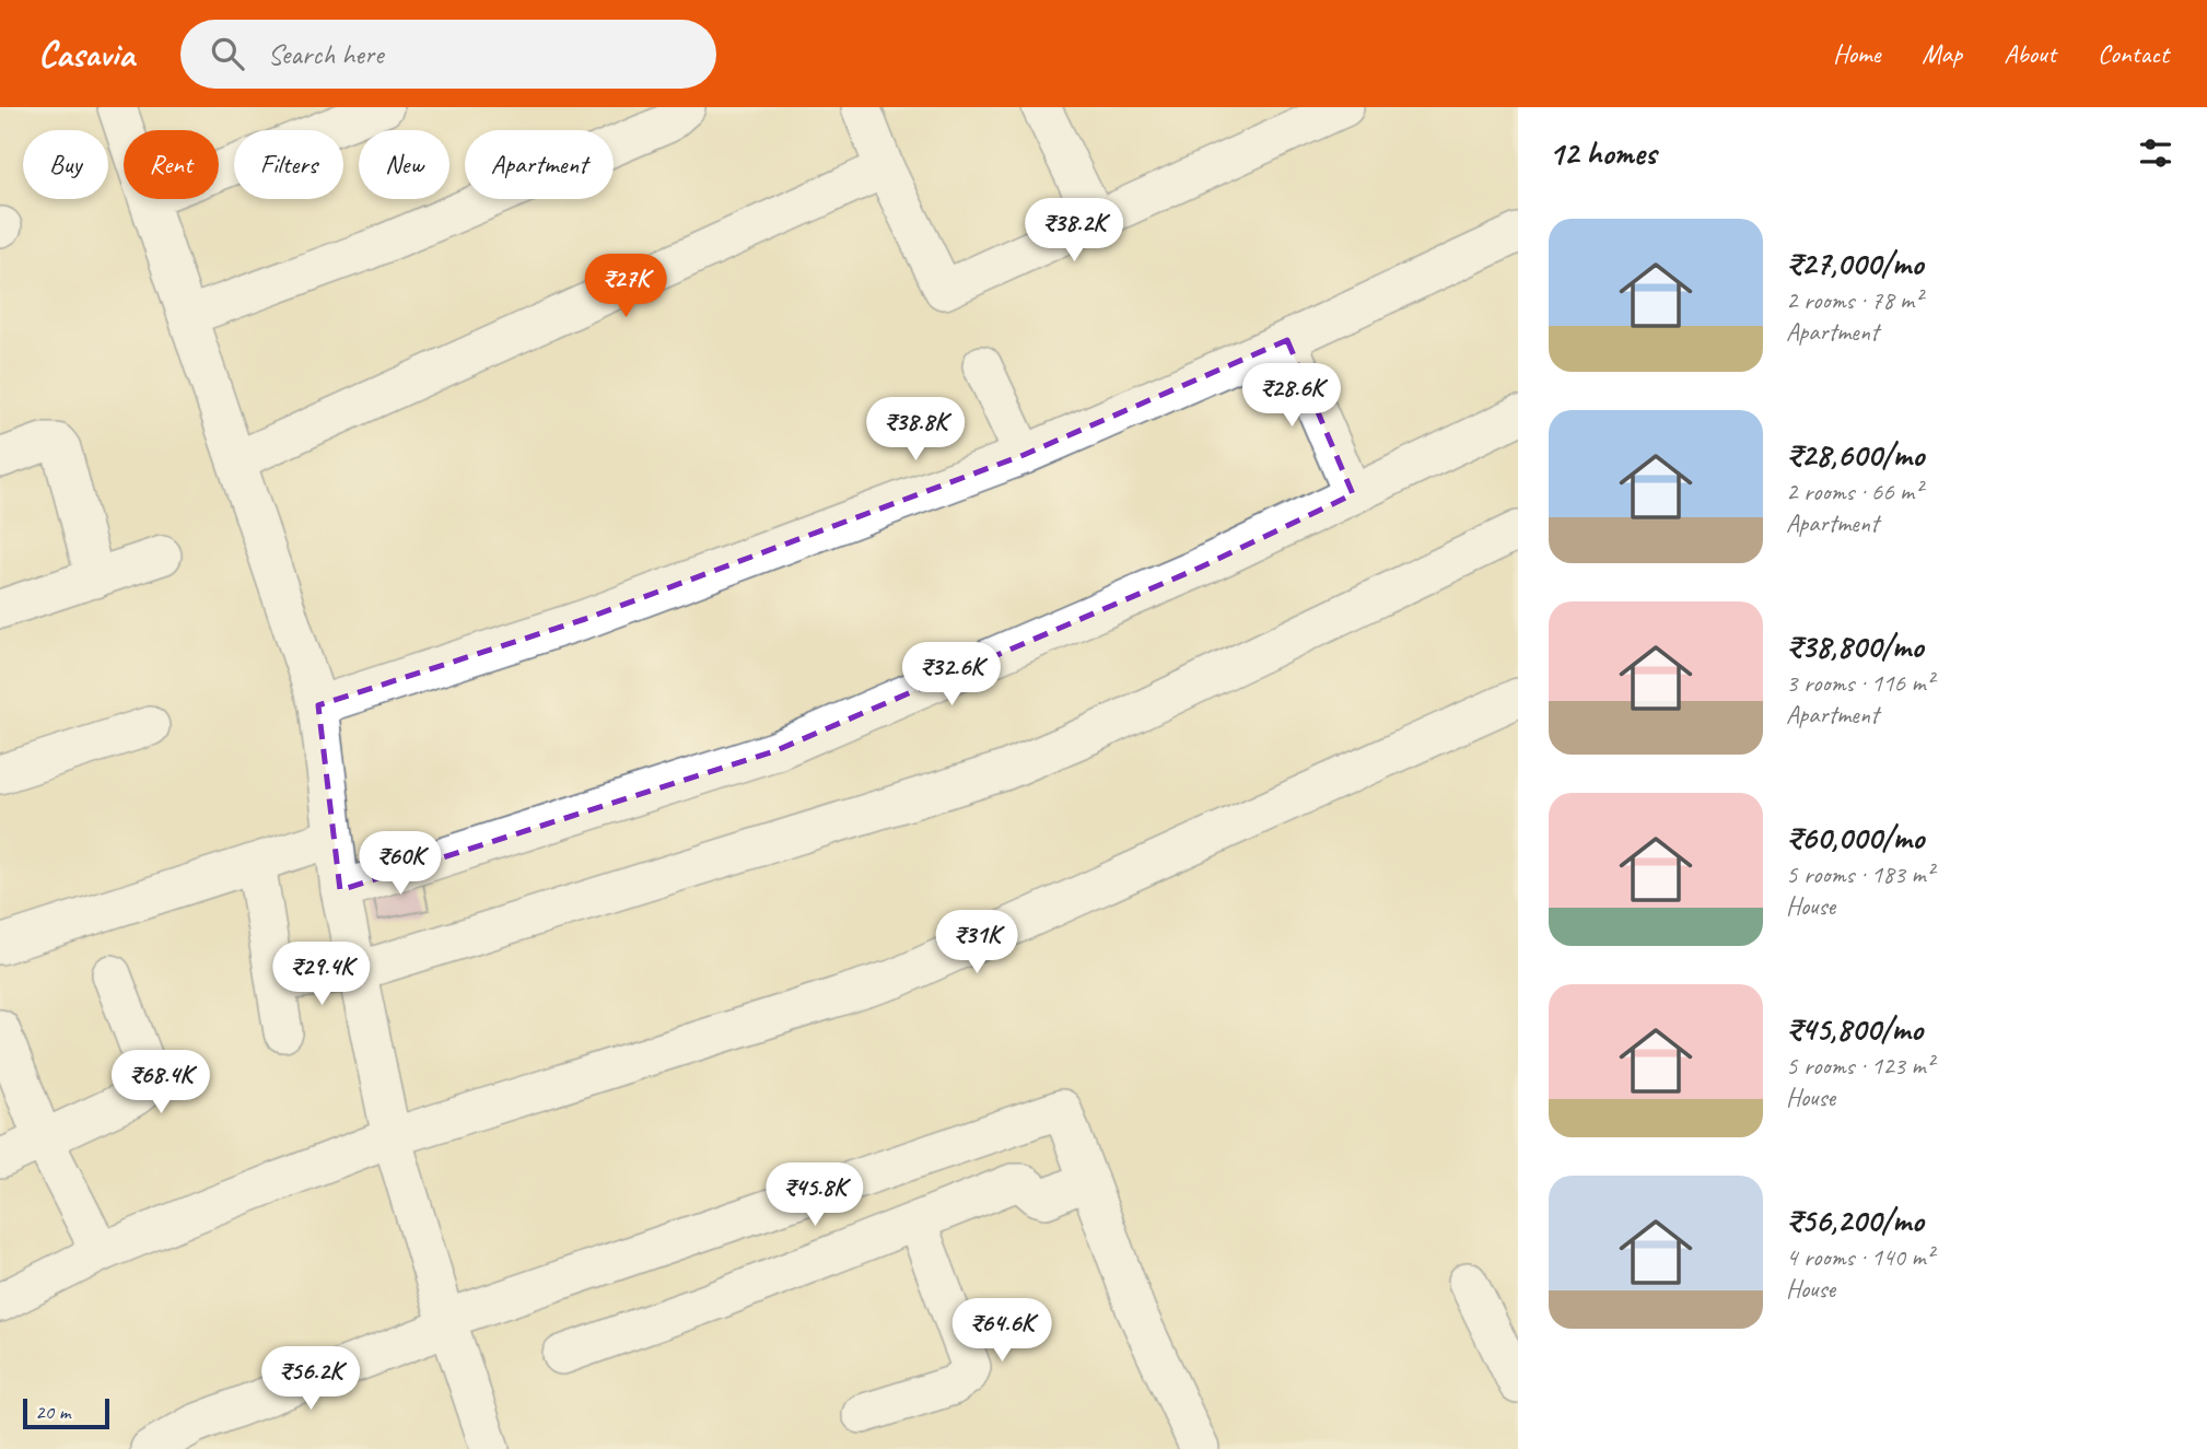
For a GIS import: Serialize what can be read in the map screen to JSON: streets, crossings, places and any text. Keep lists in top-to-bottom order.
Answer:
{
  "scale_bar": "20 m",
  "page": {
    "header": "Casavia",
    "search": "Search here",
    "nav": [
      "Home",
      "Map",
      "About",
      "Contact"
    ],
    "heading": "12 homes",
    "chip": [
      "Buy",
      "Rent",
      "Filters",
      "New",
      "Apartment"
    ],
    "price": [
      "₹38.2K",
      "₹27K",
      "₹28.6K",
      "₹38.8K",
      "₹32.6K",
      "₹60K",
      "₹31K",
      "₹29.4K",
      "₹68.4K",
      "₹45.8K",
      "₹64.6K",
      "₹56.2K"
    ],
    "list": [
      {
        "name": "₹27,000/mo",
        "note": "2 rooms · 78 m² · Apartment"
      },
      {
        "name": "₹28,600/mo",
        "note": "2 rooms · 66 m² · Apartment"
      },
      {
        "name": "₹38,800/mo",
        "note": "3 rooms · 116 m² · Apartment"
      },
      {
        "name": "₹60,000/mo",
        "note": "5 rooms · 183 m² · House"
      },
      {
        "name": "₹45,800/mo",
        "note": "5 rooms · 123 m² · House"
      },
      {
        "name": "₹56,200/mo",
        "note": "4 rooms · 140 m² · House"
      }
    ],
    "scale": "20 m"
  }
}
